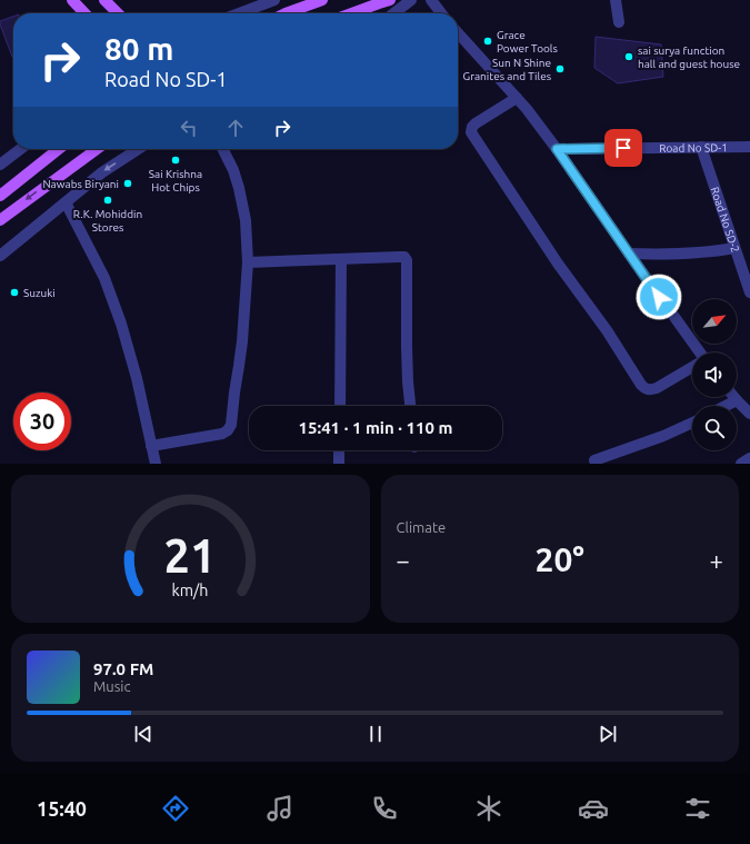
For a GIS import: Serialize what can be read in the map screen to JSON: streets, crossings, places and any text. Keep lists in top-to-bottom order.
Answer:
{
  "streets": {
    "street": ["Road No SD-1", "Road No SD-2"]
  },
  "crossings": [
    ["Road No SD-1", "Road No SD-2"]
  ],
  "places": [
    "Grace Power Tools",
    "sai surya function hall and guest house",
    "Sun N Shine Granites and Tiles",
    "Sai Krishna Hot Chips",
    "Nawabs Biryani",
    "R.K. Mohiddin Stores",
    "Suzuki"
  ],
  "north": "top right",
  "page": {
    "turn": ["80 m", "Road No SD-1"],
    "limit": "30",
    "trip": "15:41 · 1 min · 110 m",
    "tile": "Climate",
    "heat": ["−", "20°", "+"],
    "song": ["97.0 FM", "Music"],
    "tabs": "15:40",
    "gauge": ["21", "km/h"]
  }
}
